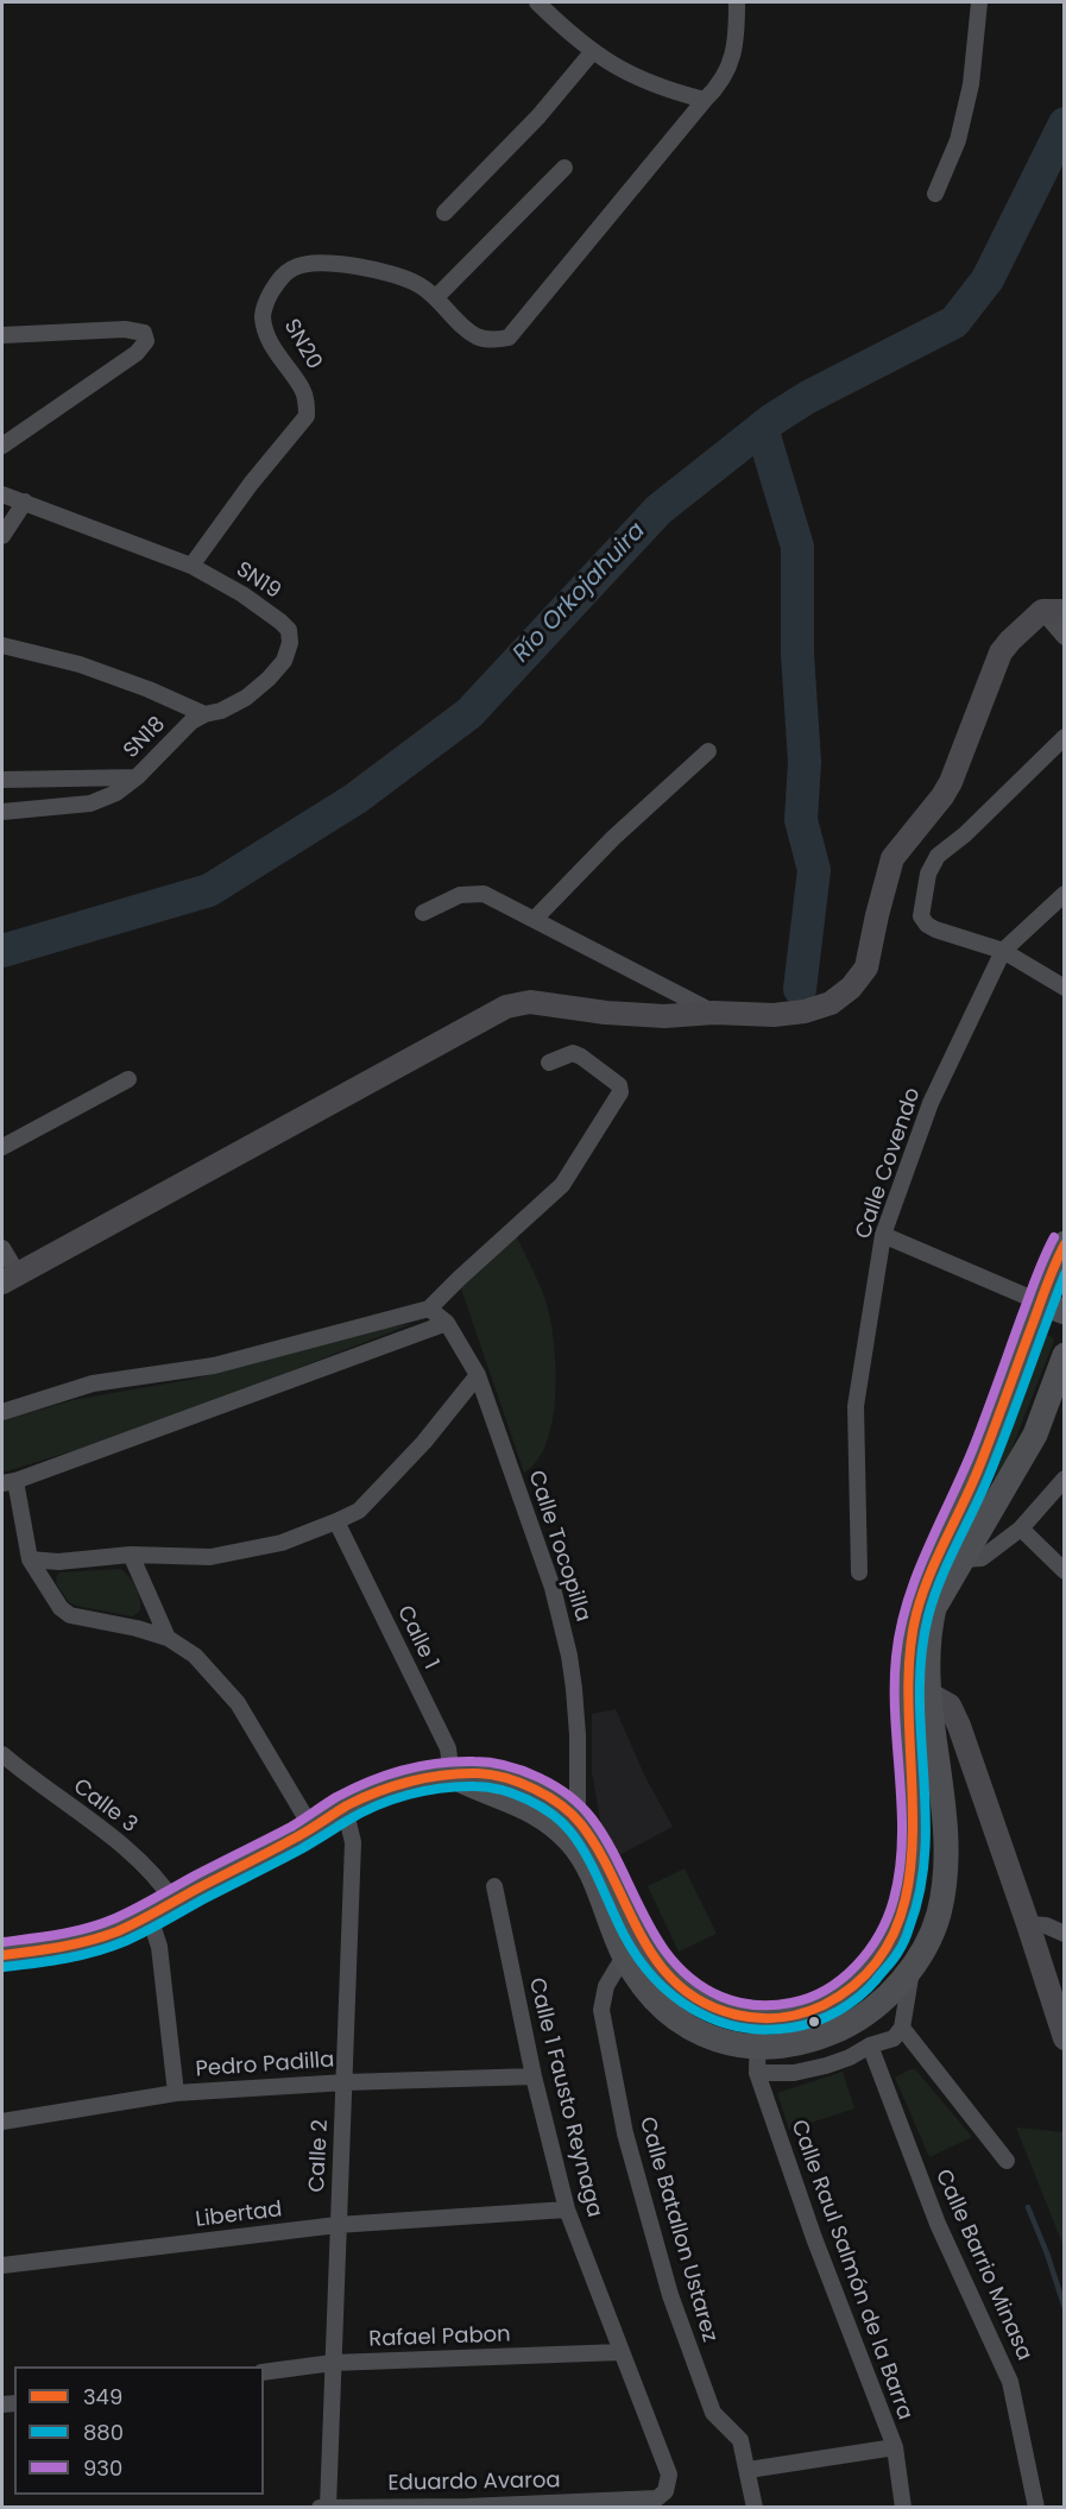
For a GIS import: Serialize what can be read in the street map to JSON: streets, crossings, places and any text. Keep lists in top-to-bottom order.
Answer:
{
  "streets": {
    "street": [
      "SN20",
      "SN19",
      "SN18",
      "Calle Covendo",
      "Calle Tocopilla",
      "Calle 1",
      "Calle 3",
      "Pedro Padilla",
      "Calle 1 Fausto Reynaga",
      "Calle 2",
      "Libertad",
      "Calle Batallon Ustarez",
      "Calle Barrio Minasa",
      "Calle Raul Salmón de la Barra",
      "Rafael Pabon",
      "Eduardo Avaroa"
    ]
  },
  "crossings": [
    ["SN20", "SN19"],
    ["SN19", "SN18"],
    ["Pedro Padilla", "Calle 1 Fausto Reynaga"],
    ["Pedro Padilla", "Calle 2"],
    ["Calle 1 Fausto Reynaga", "Libertad"],
    ["Calle 1 Fausto Reynaga", "Rafael Pabon"],
    ["Calle 1 Fausto Reynaga", "Eduardo Avaroa"],
    ["Calle 2", "Libertad"],
    ["Calle 2", "Rafael Pabon"],
    ["Calle 2", "Eduardo Avaroa"]
  ],
  "water": ["Río Orkojahuira"],
  "lines": ["transit line 930", "transit line 349", "transit line 880"],
  "legend": ["349", "880", "930"]
}
